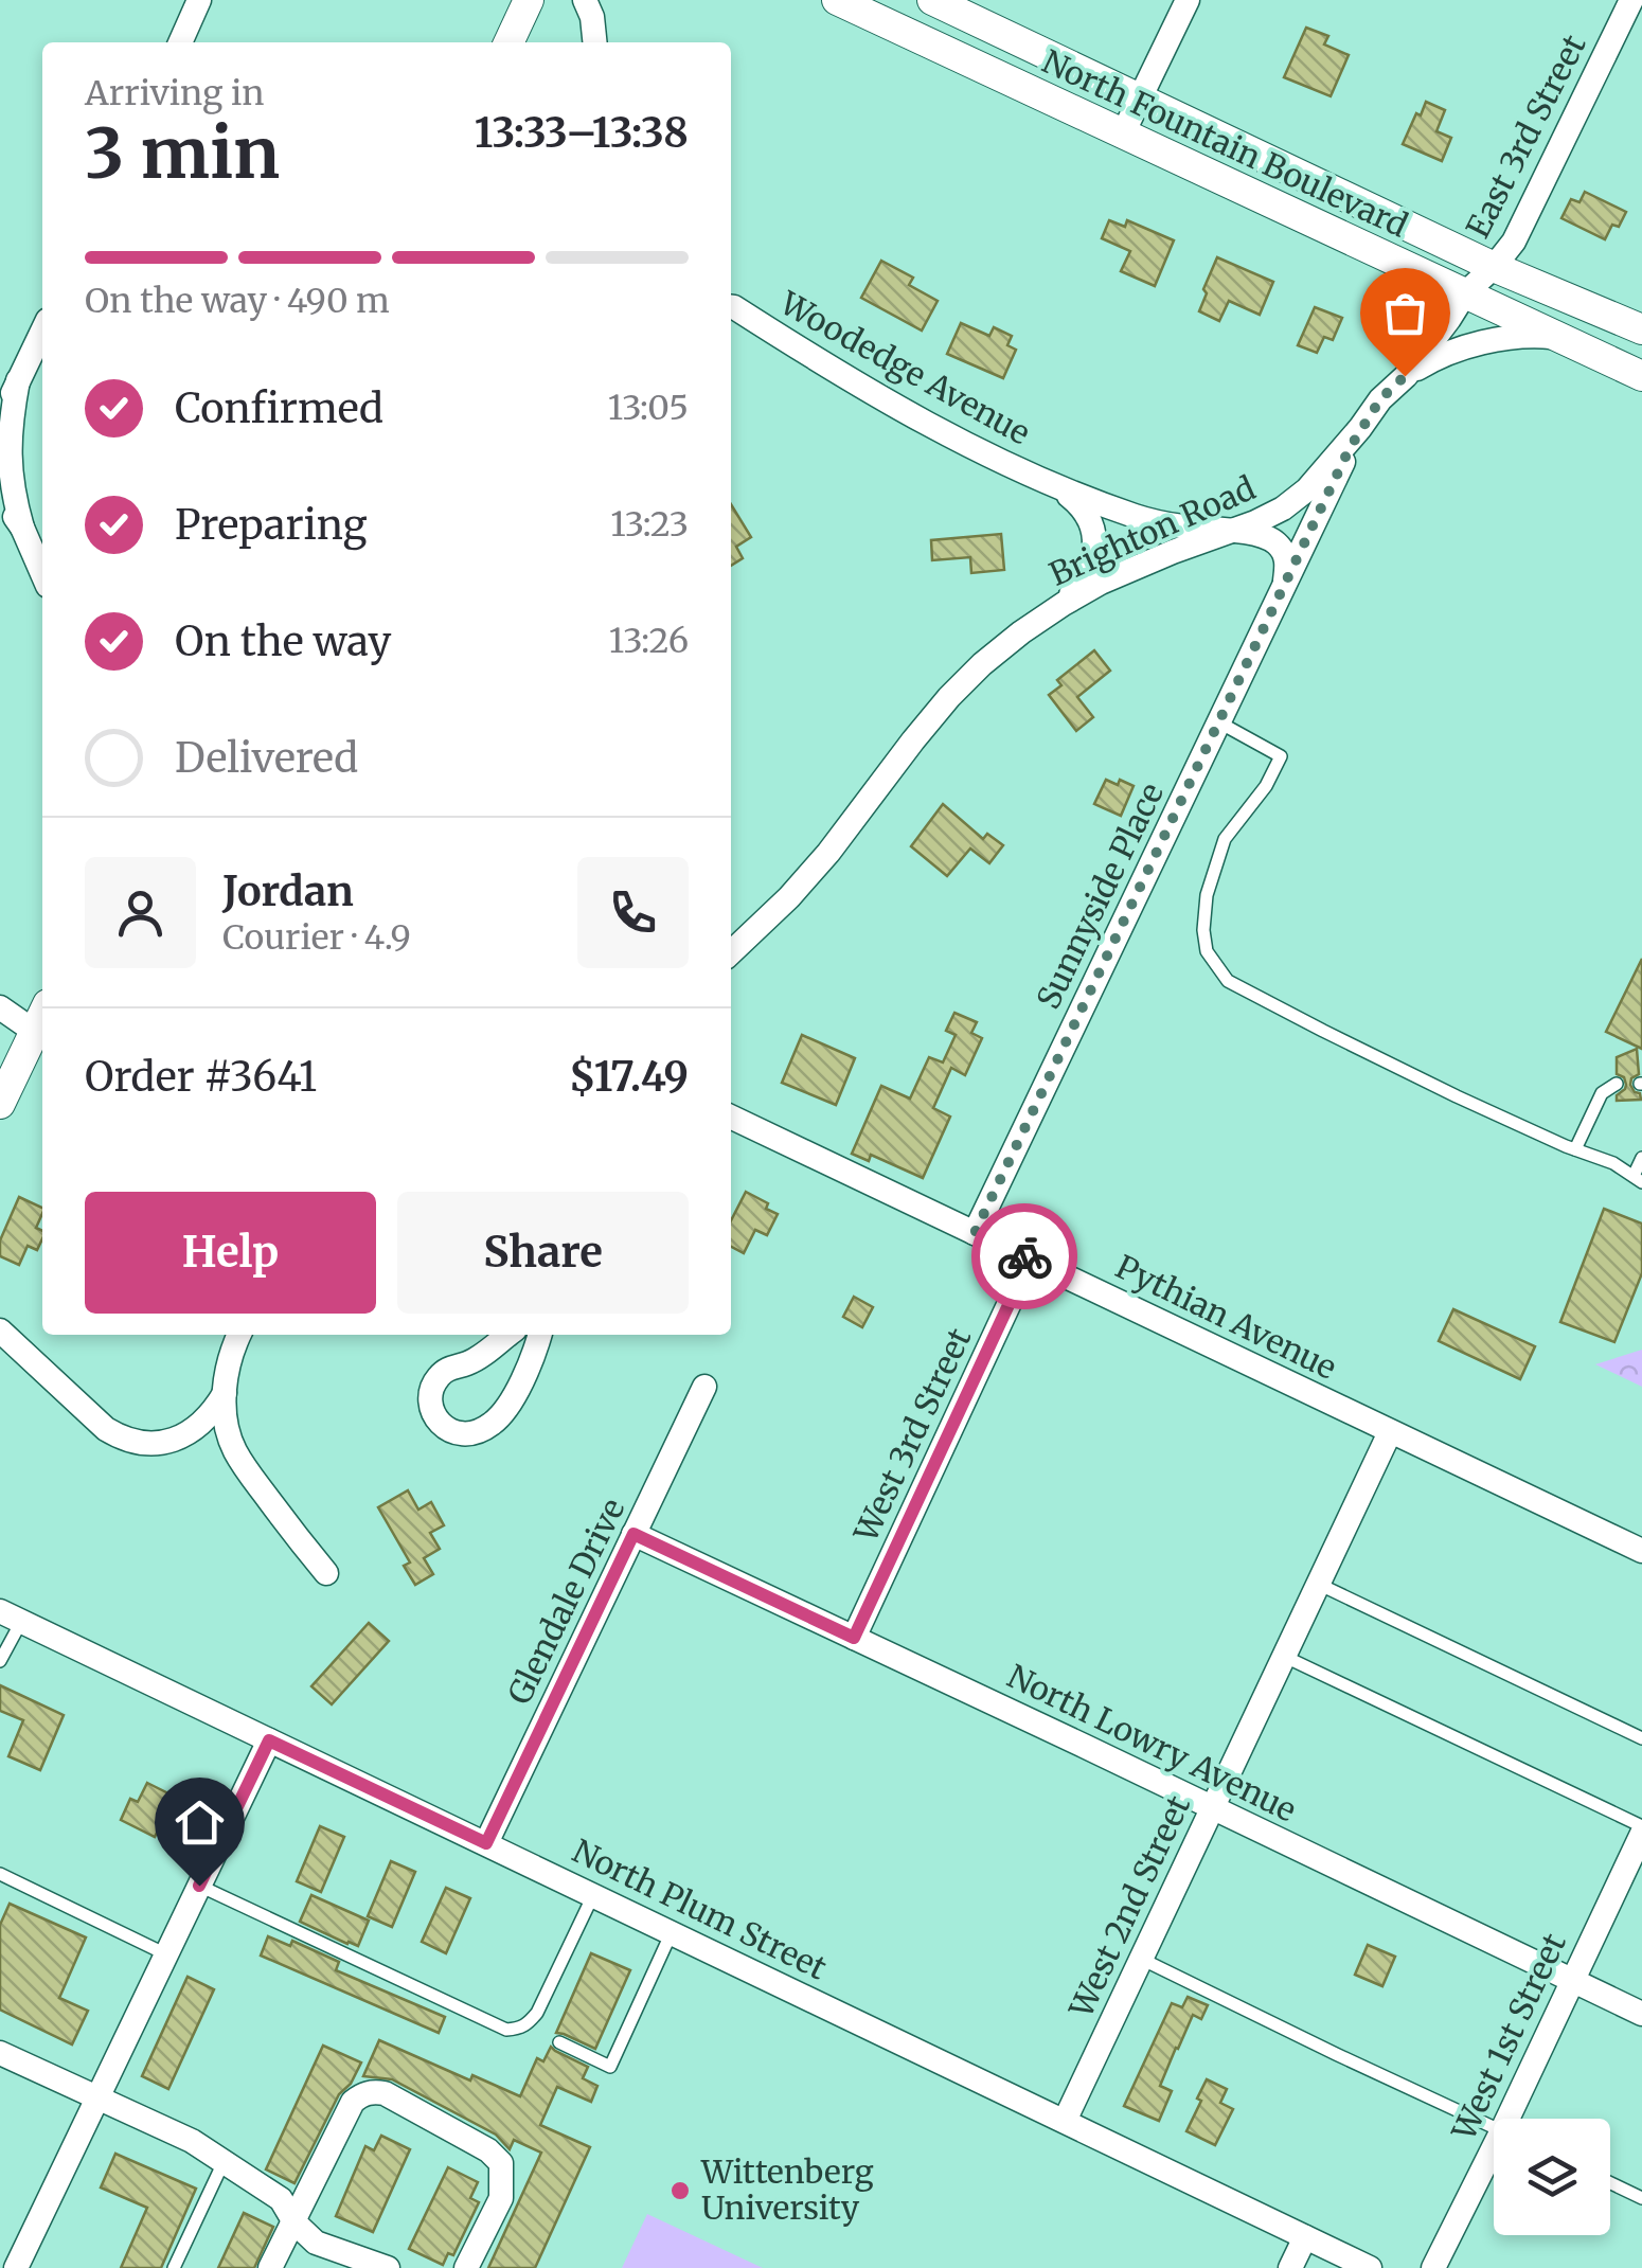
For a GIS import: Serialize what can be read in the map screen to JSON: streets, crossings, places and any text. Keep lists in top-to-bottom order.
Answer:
{
  "streets": {
    "street": [
      "East 3rd Street",
      "North Fountain Boulevard",
      "Woodedge Avenue",
      "Brighton Road",
      "Sunnyside Place",
      "Pythian Avenue",
      "West 3rd Street",
      "Glendale Drive",
      "North Lowry Avenue",
      "West 2nd Street",
      "North Plum Street",
      "West 1st Street"
    ]
  },
  "crossings": [
    ["East 3rd Street", "North Fountain Boulevard"],
    ["East 3rd Street", "Brighton Road"],
    ["North Fountain Boulevard", "Brighton Road"],
    ["Woodedge Avenue", "Brighton Road"],
    ["Brighton Road", "Sunnyside Place"],
    ["Sunnyside Place", "Pythian Avenue"],
    ["Pythian Avenue", "West 3rd Street"],
    ["Pythian Avenue", "West 2nd Street"],
    ["West 3rd Street", "North Lowry Avenue"],
    ["Glendale Drive", "North Lowry Avenue"],
    ["Glendale Drive", "North Plum Street"],
    ["North Lowry Avenue", "West 2nd Street"],
    ["North Lowry Avenue", "West 1st Street"],
    ["West 2nd Street", "North Plum Street"]
  ],
  "places": ["Wittenberg University"],
  "page": {
    "heading": ["3 min", "Arriving in", "13:33–13:38"],
    "panel": [
      "Jordan",
      "Courier · 4.9",
      "Order #3641",
      "$17.49"
    ],
    "bar": "On the way · 490 m",
    "list": [
      ["Confirmed", "13:05"],
      ["Preparing", "13:23"],
      ["On the way", "13:26"],
      "Delivered"
    ],
    "buttons": ["Help", "Share"]
  }
}
